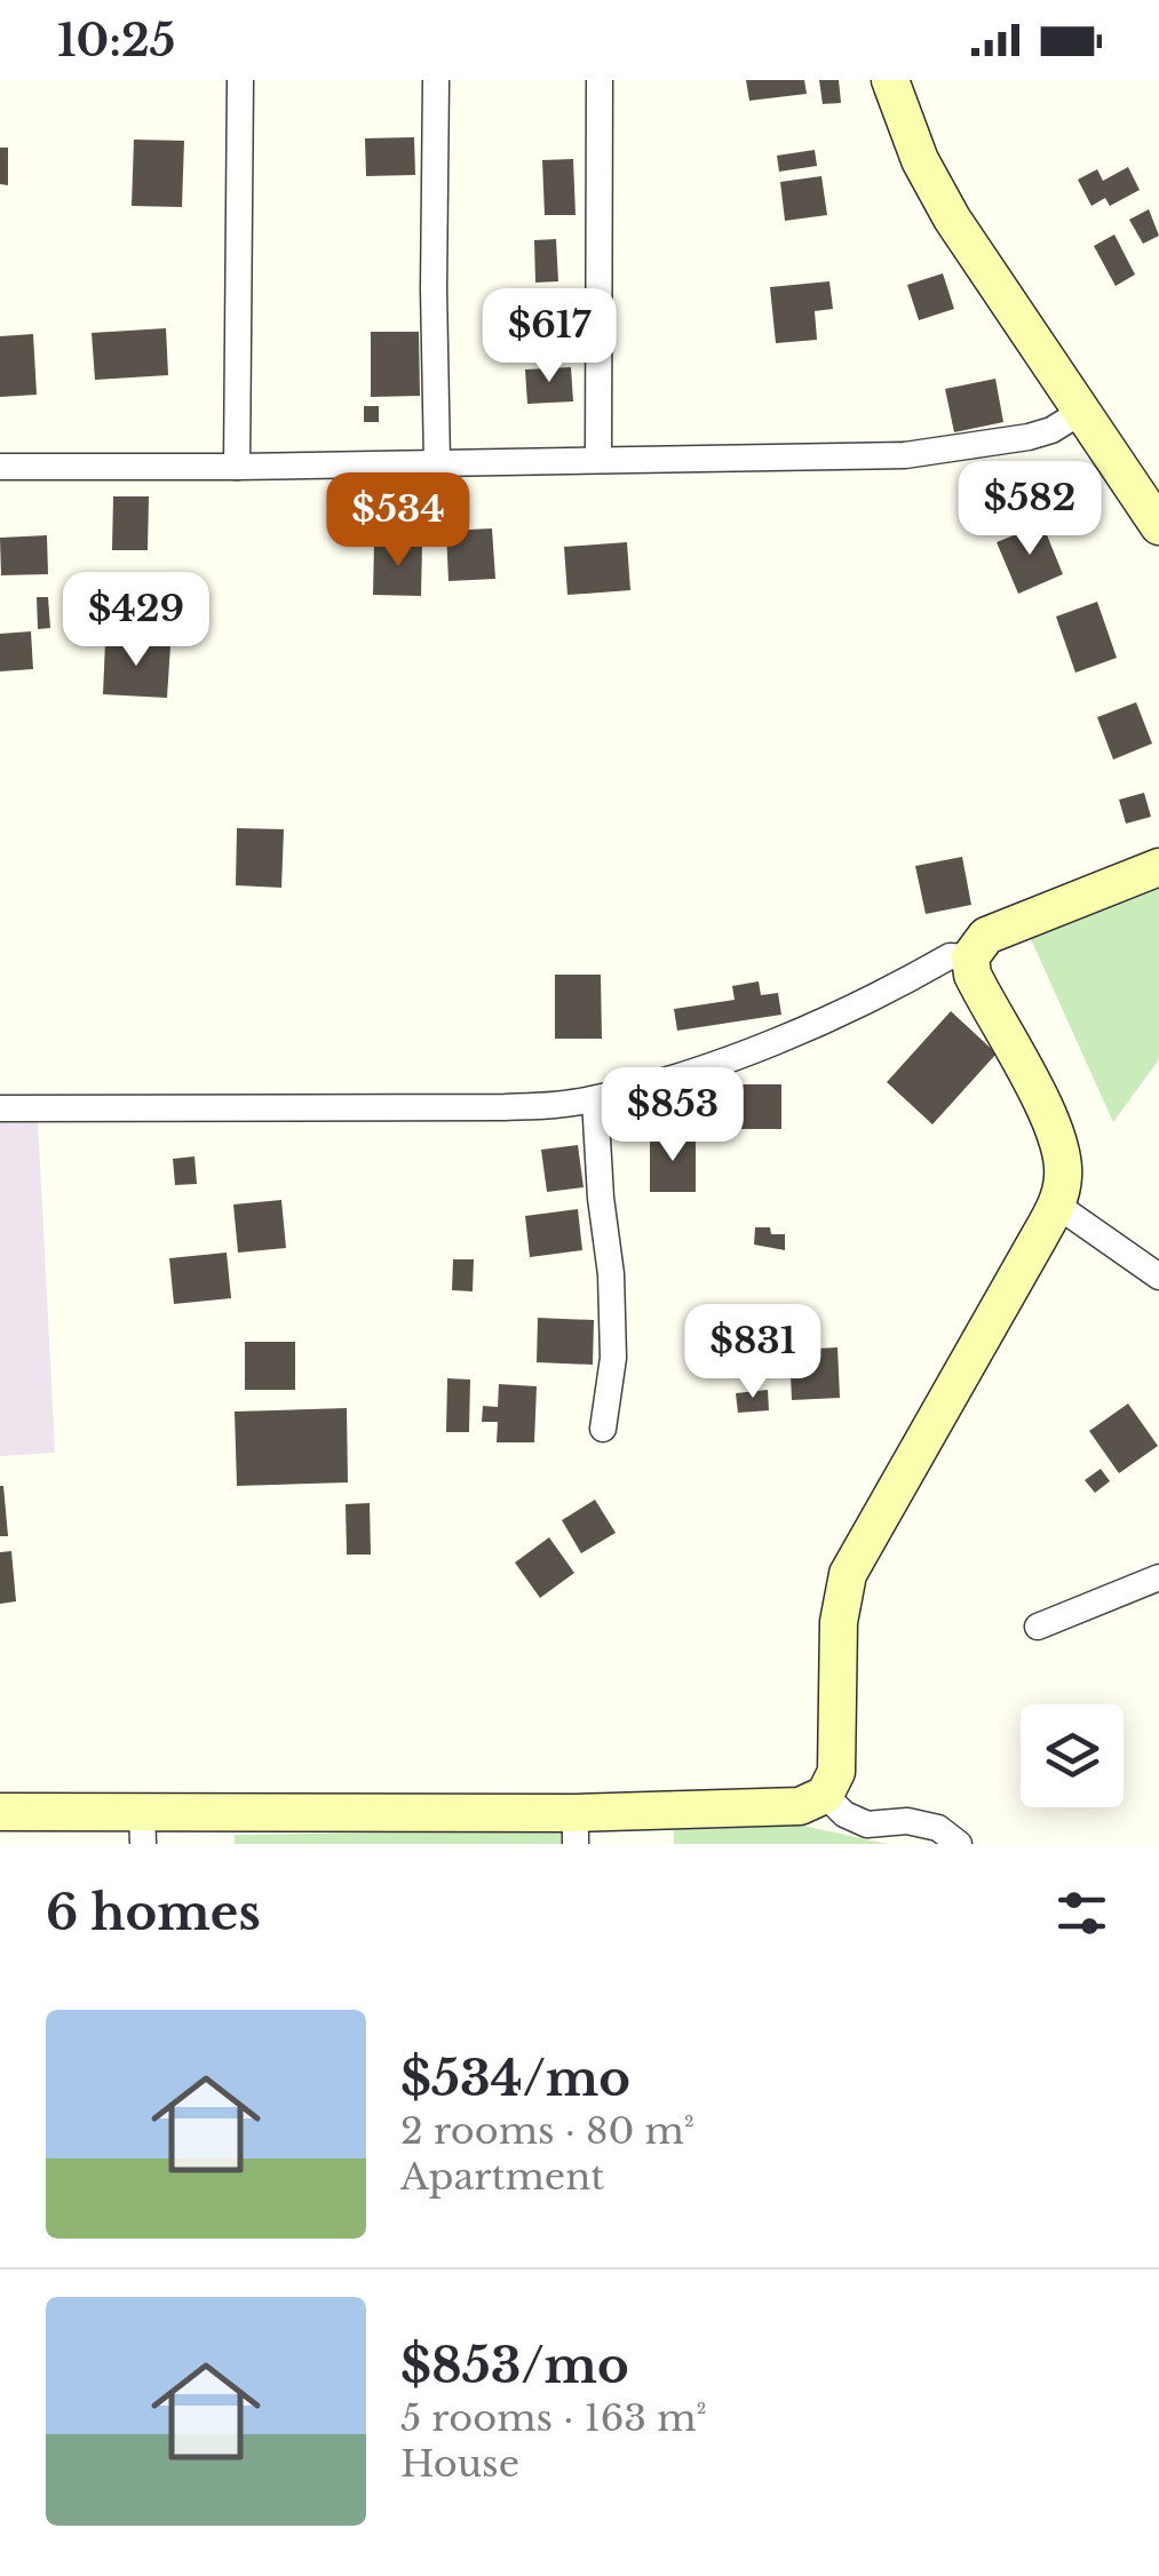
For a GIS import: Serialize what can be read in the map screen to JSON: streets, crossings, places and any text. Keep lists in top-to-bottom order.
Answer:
{
  "page": {
    "status": "10:25",
    "price": [
      "$617",
      "$582",
      "$534",
      "$429",
      "$853",
      "$831"
    ],
    "heading": "6 homes",
    "list": [
      {
        "name": "$534/mo",
        "note": "2 rooms · 80 m² · Apartment"
      },
      {
        "name": "$853/mo",
        "note": "5 rooms · 163 m² · House"
      }
    ]
  }
}
